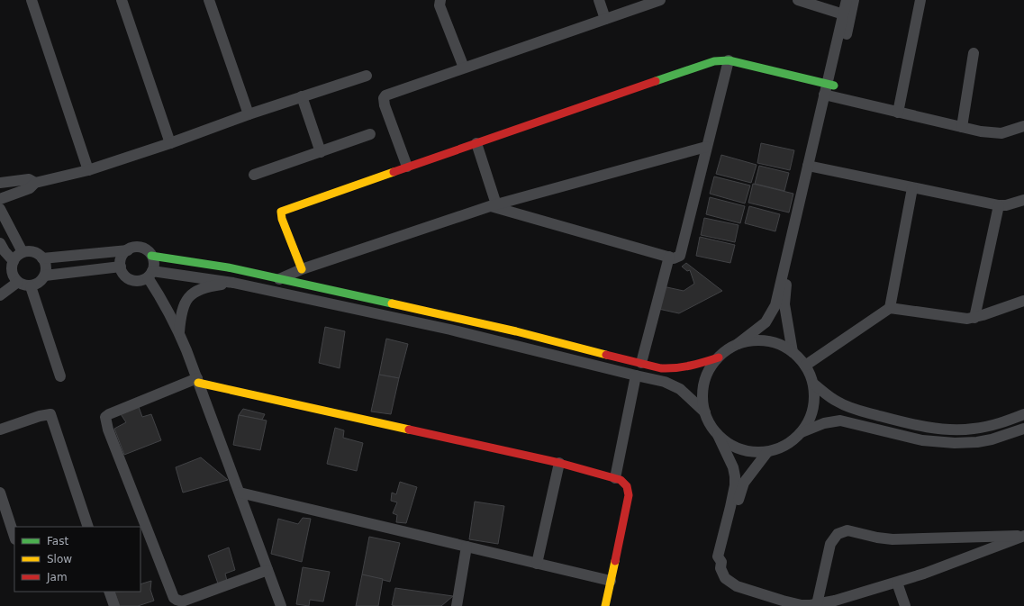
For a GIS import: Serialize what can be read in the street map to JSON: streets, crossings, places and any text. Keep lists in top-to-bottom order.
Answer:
{
  "legend": ["Fast", "Slow", "Jam"]
}
